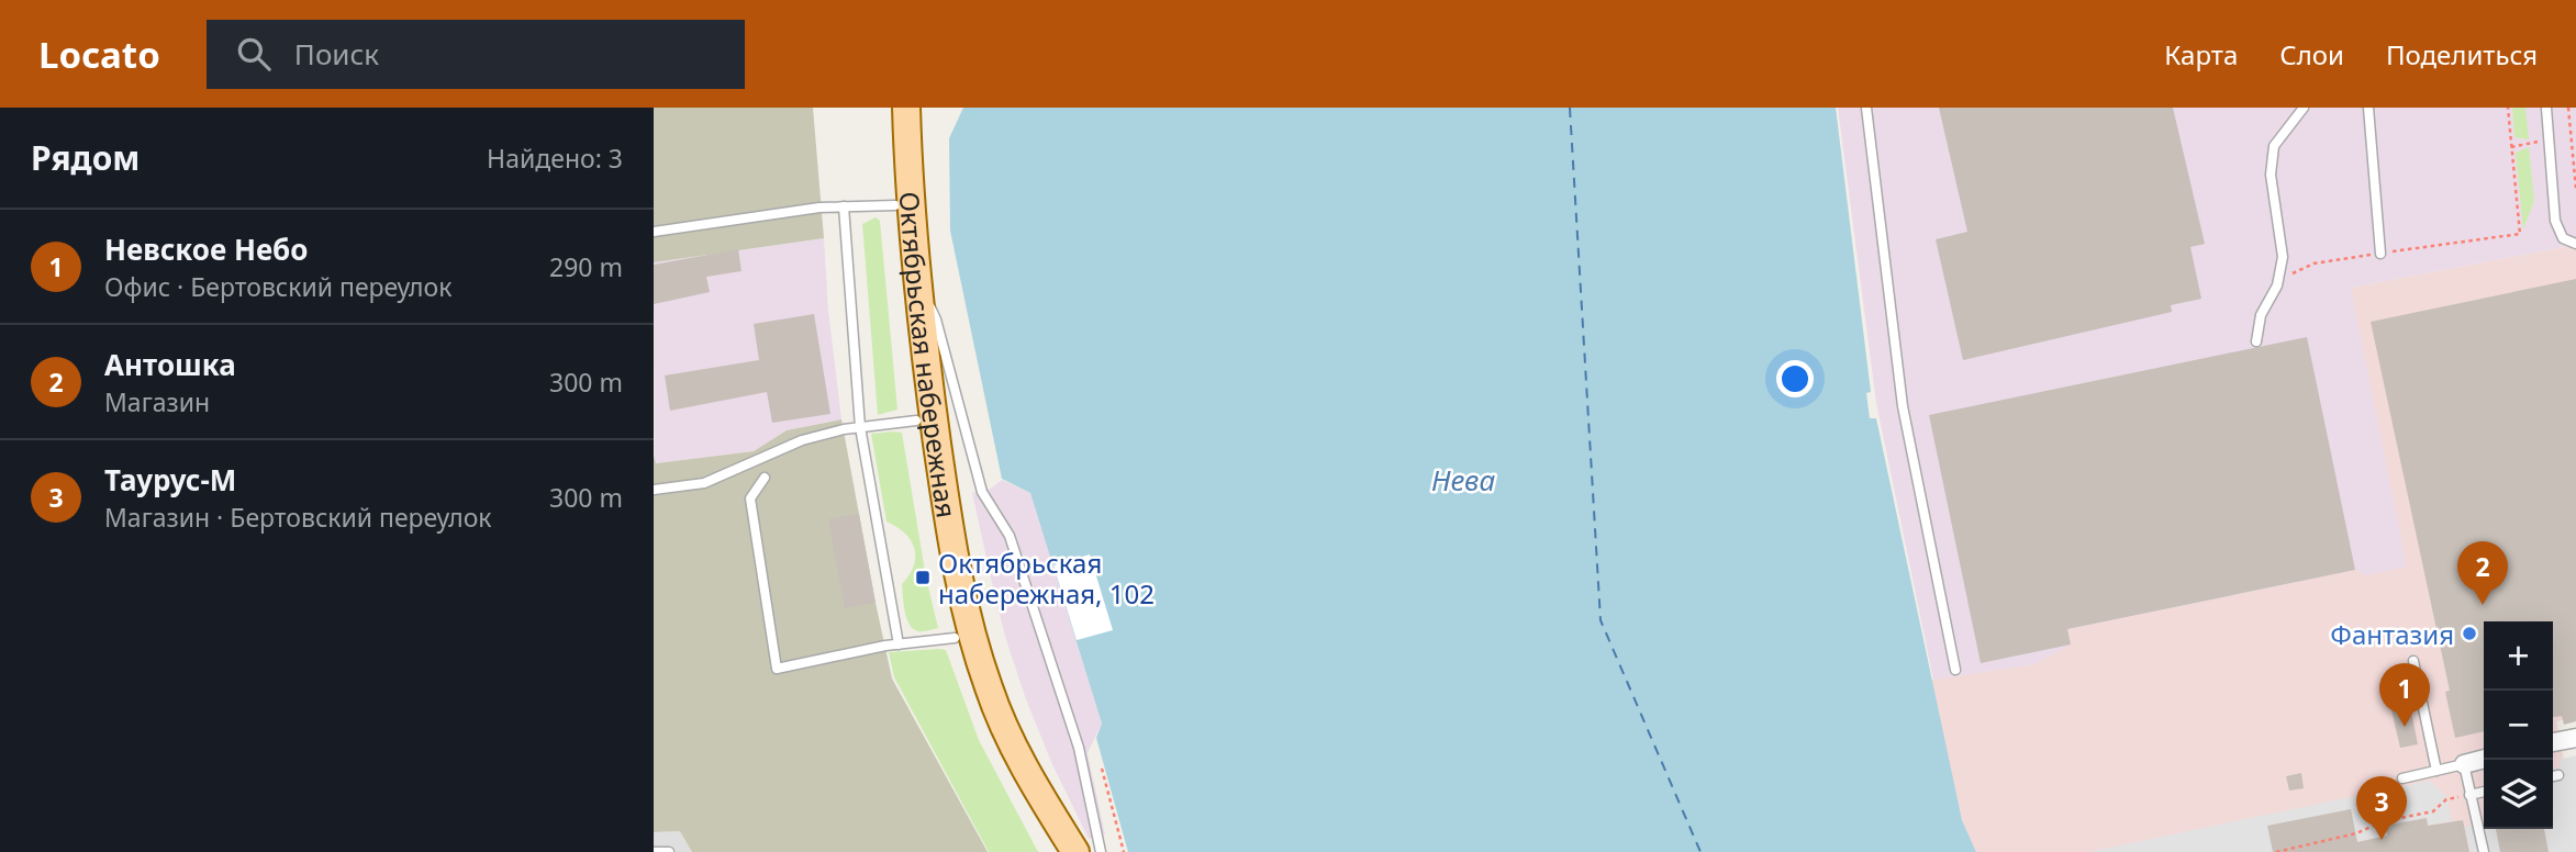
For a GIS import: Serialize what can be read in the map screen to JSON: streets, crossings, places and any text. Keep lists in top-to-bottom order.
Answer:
{
  "streets": {
    "main road": ["Октябрьская набережная"]
  },
  "water": ["Нева"],
  "places": {
    "transit": ["Октябрьская набережная, 102"],
    "other": ["Фантазия"]
  },
  "page": {
    "header": "Locato",
    "search": "Поиск",
    "nav": ["Карта", "Слои", "Поделиться"],
    "heading": ["Рядом", "Найдено: 3"],
    "list": [
      {
        "mark": "1",
        "name": "Невское Небо",
        "note": "Офис · Бертовский переулок",
        "value": "290 m"
      },
      {
        "mark": "2",
        "name": "Антошка",
        "note": "Магазин",
        "value": "300 m"
      },
      {
        "mark": "3",
        "name": "Таурус-М",
        "note": "Магазин · Бертовский переулок",
        "value": "300 m"
      }
    ],
    "pins": ["2", "1", "3"],
    "map_buttons": ["+", "−"]
  }
}
